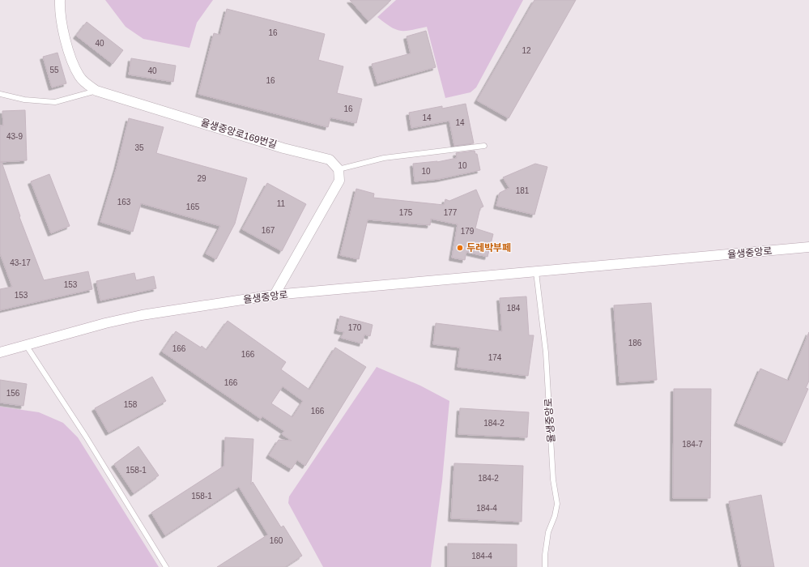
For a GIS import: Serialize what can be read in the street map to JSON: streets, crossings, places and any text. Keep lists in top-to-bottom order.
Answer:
{
  "streets": {
    "street": ["율생중앙로169번길", "율생중앙로"]
  },
  "places": ["두레박부페"],
  "house_numbers": [
    "16",
    "40",
    "12",
    "55",
    "40",
    "16",
    "16",
    "14",
    "14",
    "43-9",
    "35",
    "10",
    "10",
    "29",
    "181",
    "163",
    "11",
    "165",
    "175",
    "177",
    "167",
    "179",
    "43-17",
    "153",
    "153",
    "184",
    "170",
    "186",
    "166",
    "166",
    "174",
    "166",
    "156",
    "158",
    "166",
    "184-2",
    "184-7",
    "158-1",
    "184-2",
    "158-1",
    "184-4",
    "160",
    "184-4"
  ]
}
